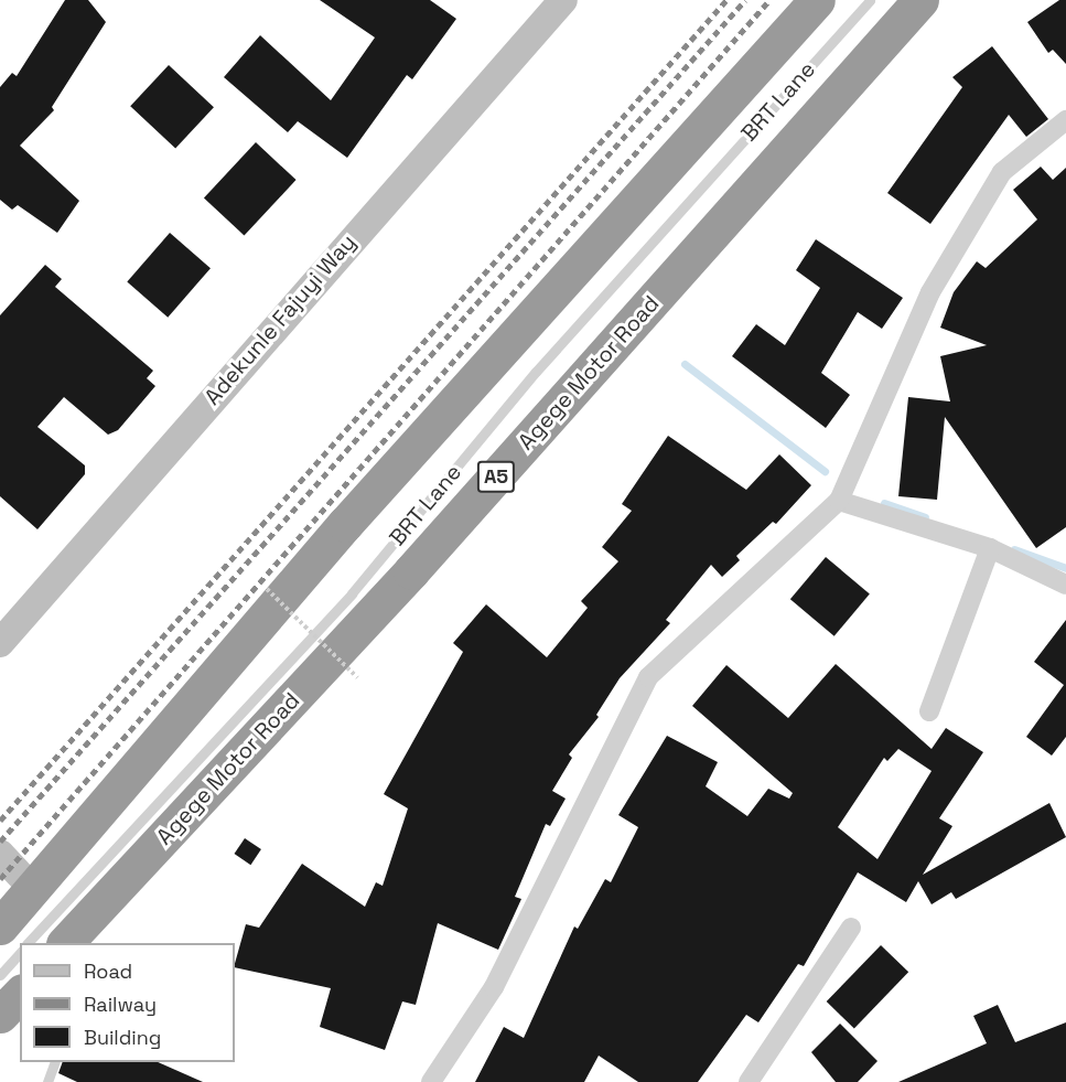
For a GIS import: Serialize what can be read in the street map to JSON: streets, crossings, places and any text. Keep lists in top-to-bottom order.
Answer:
{
  "streets": {
    "highway": ["Agege Motor Road", "A5"],
    "street": ["Adekunle Fajuyi Way"],
    "lane": ["BRT Lane"]
  },
  "legend": ["Road", "Railway", "Building"]
}
